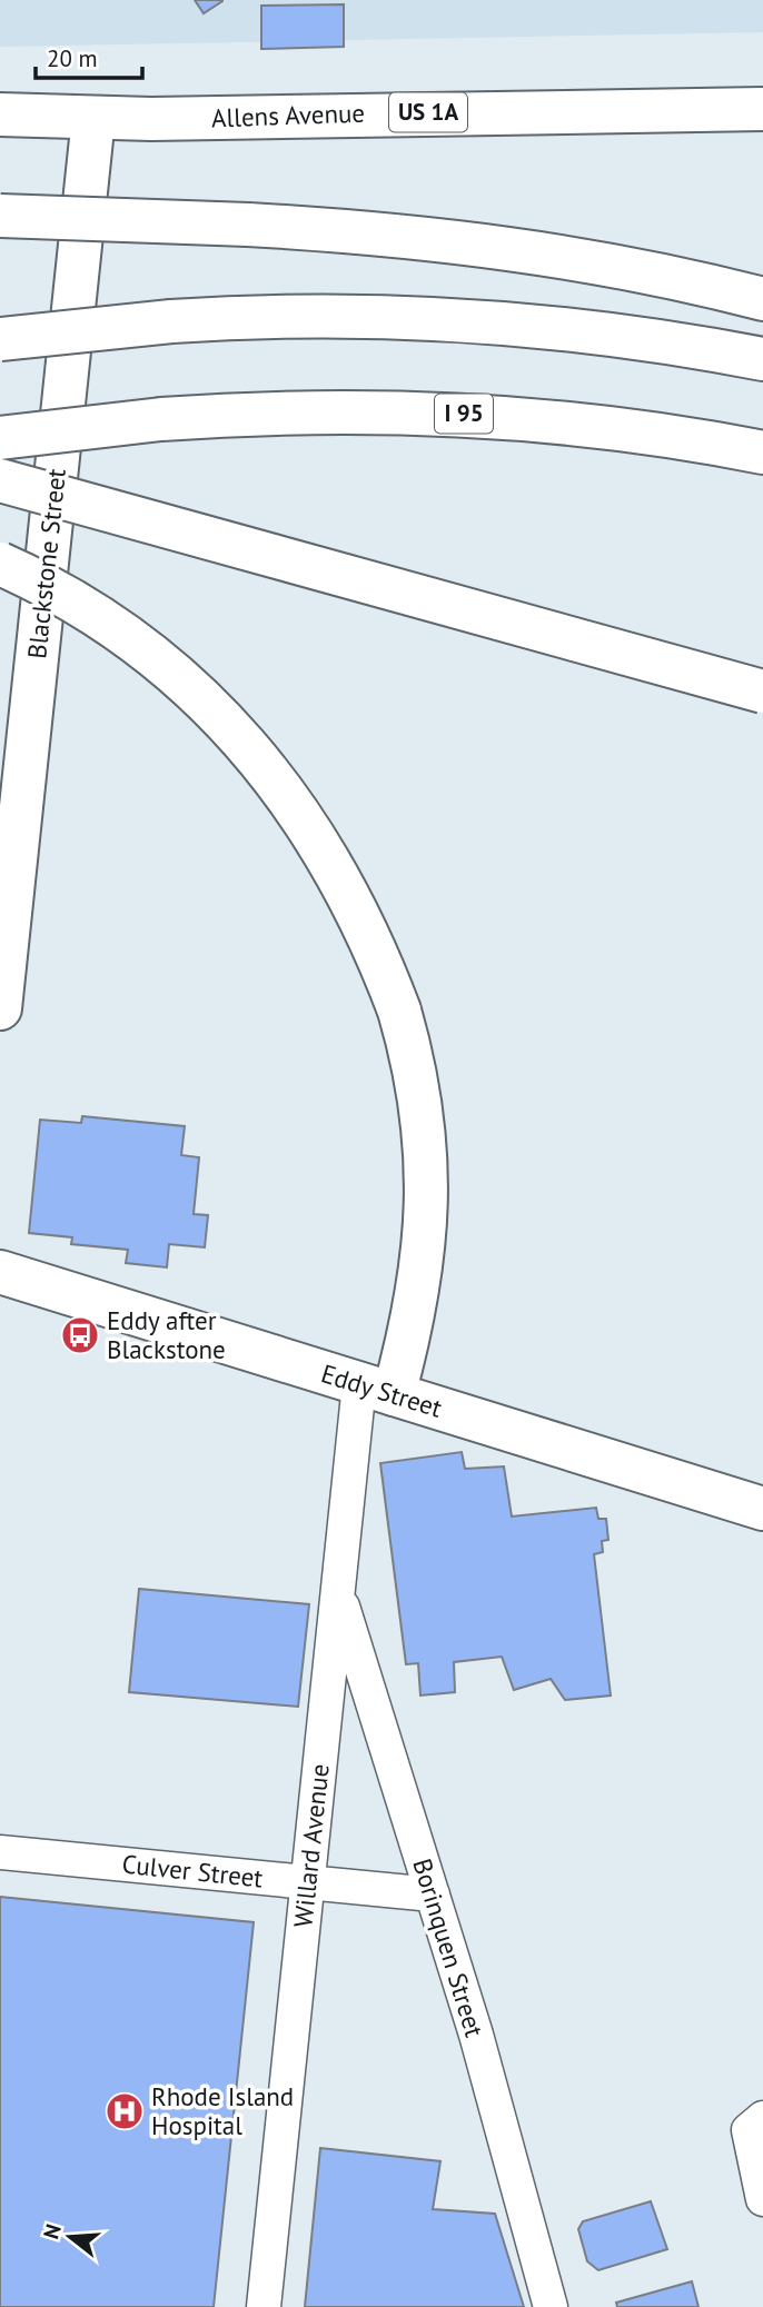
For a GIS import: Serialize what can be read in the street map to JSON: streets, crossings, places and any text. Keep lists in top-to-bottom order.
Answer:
{
  "streets": {
    "main road": [
      "US 1A",
      "Allens Avenue",
      "I 95",
      "Blackstone Street",
      "Eddy Street"
    ],
    "street": ["Willard Avenue", "Culver Street", "Borinquen Street"]
  },
  "crossings": [
    ["Allens Avenue", "Blackstone Street"],
    ["Eddy Street", "Willard Avenue"],
    ["Willard Avenue", "Culver Street"],
    ["Willard Avenue", "Borinquen Street"],
    ["Culver Street", "Borinquen Street"]
  ],
  "places": {
    "bus stop": ["Eddy after Blackstone"],
    "hospital": ["Rhode Island Hospital"]
  },
  "scale_bar": "20 m",
  "north": "left"
}
